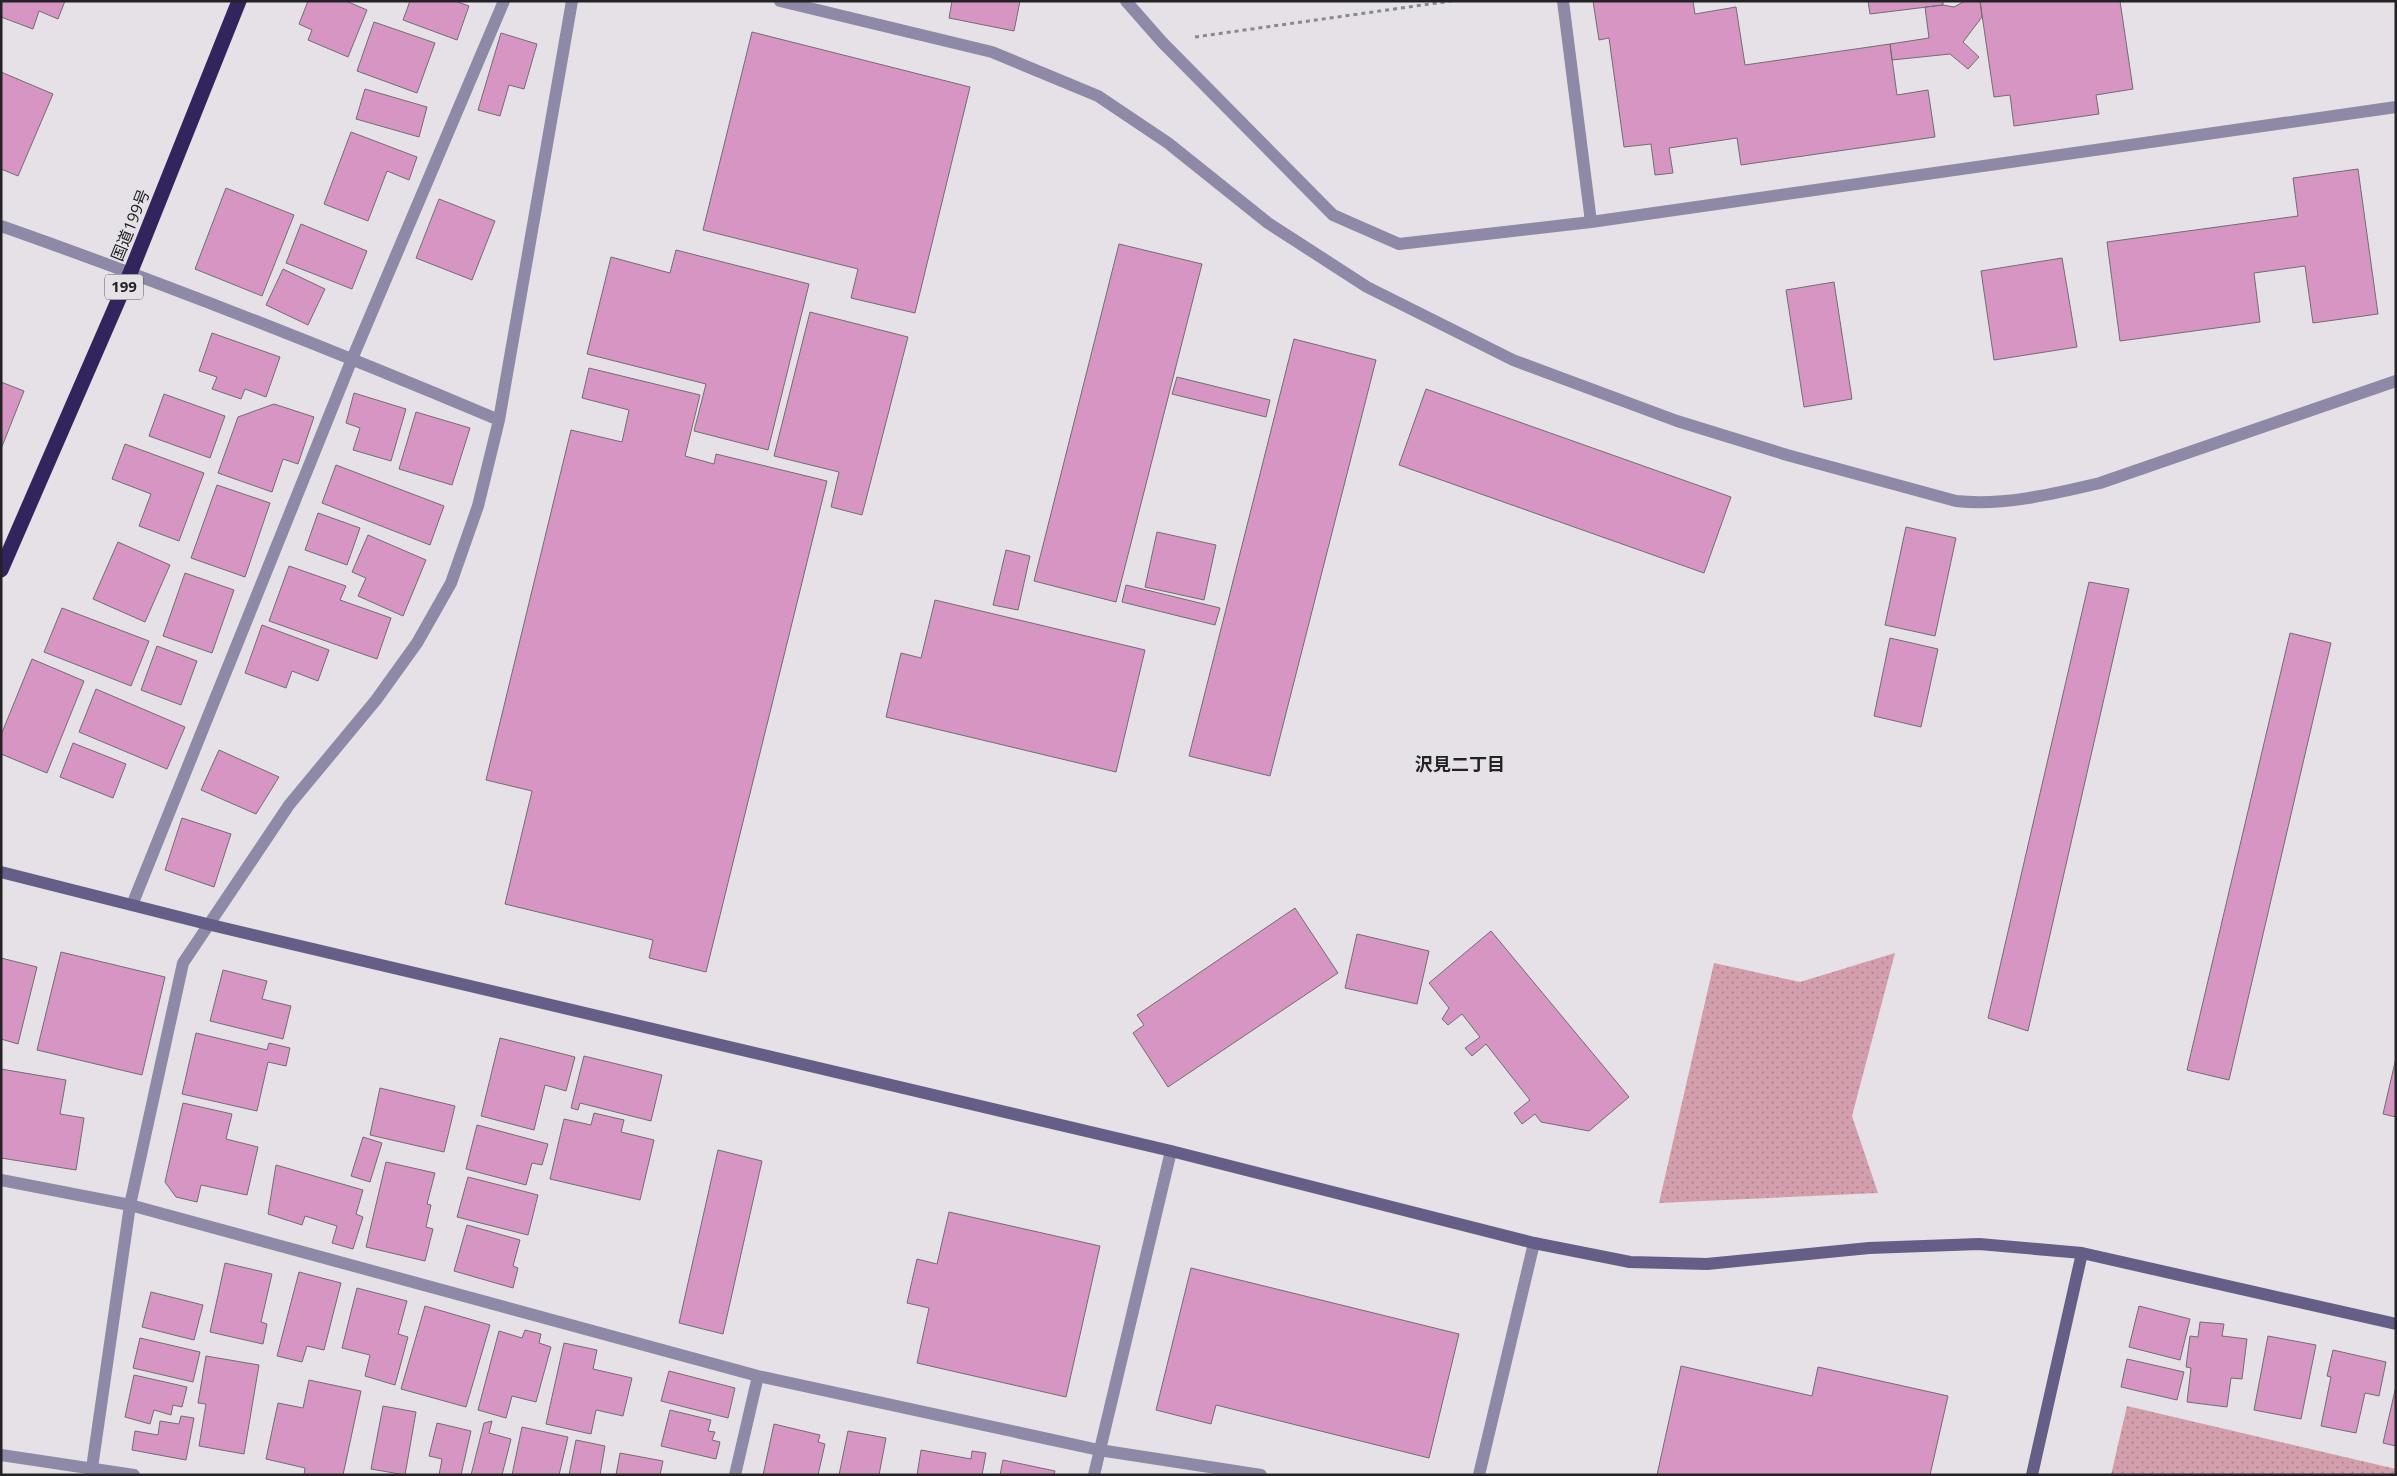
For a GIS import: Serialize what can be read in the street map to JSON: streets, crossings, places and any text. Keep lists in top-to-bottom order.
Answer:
{
  "streets": {
    "highway": ["国道199号", "199"]
  },
  "districts": ["沢見二丁目"]
}
